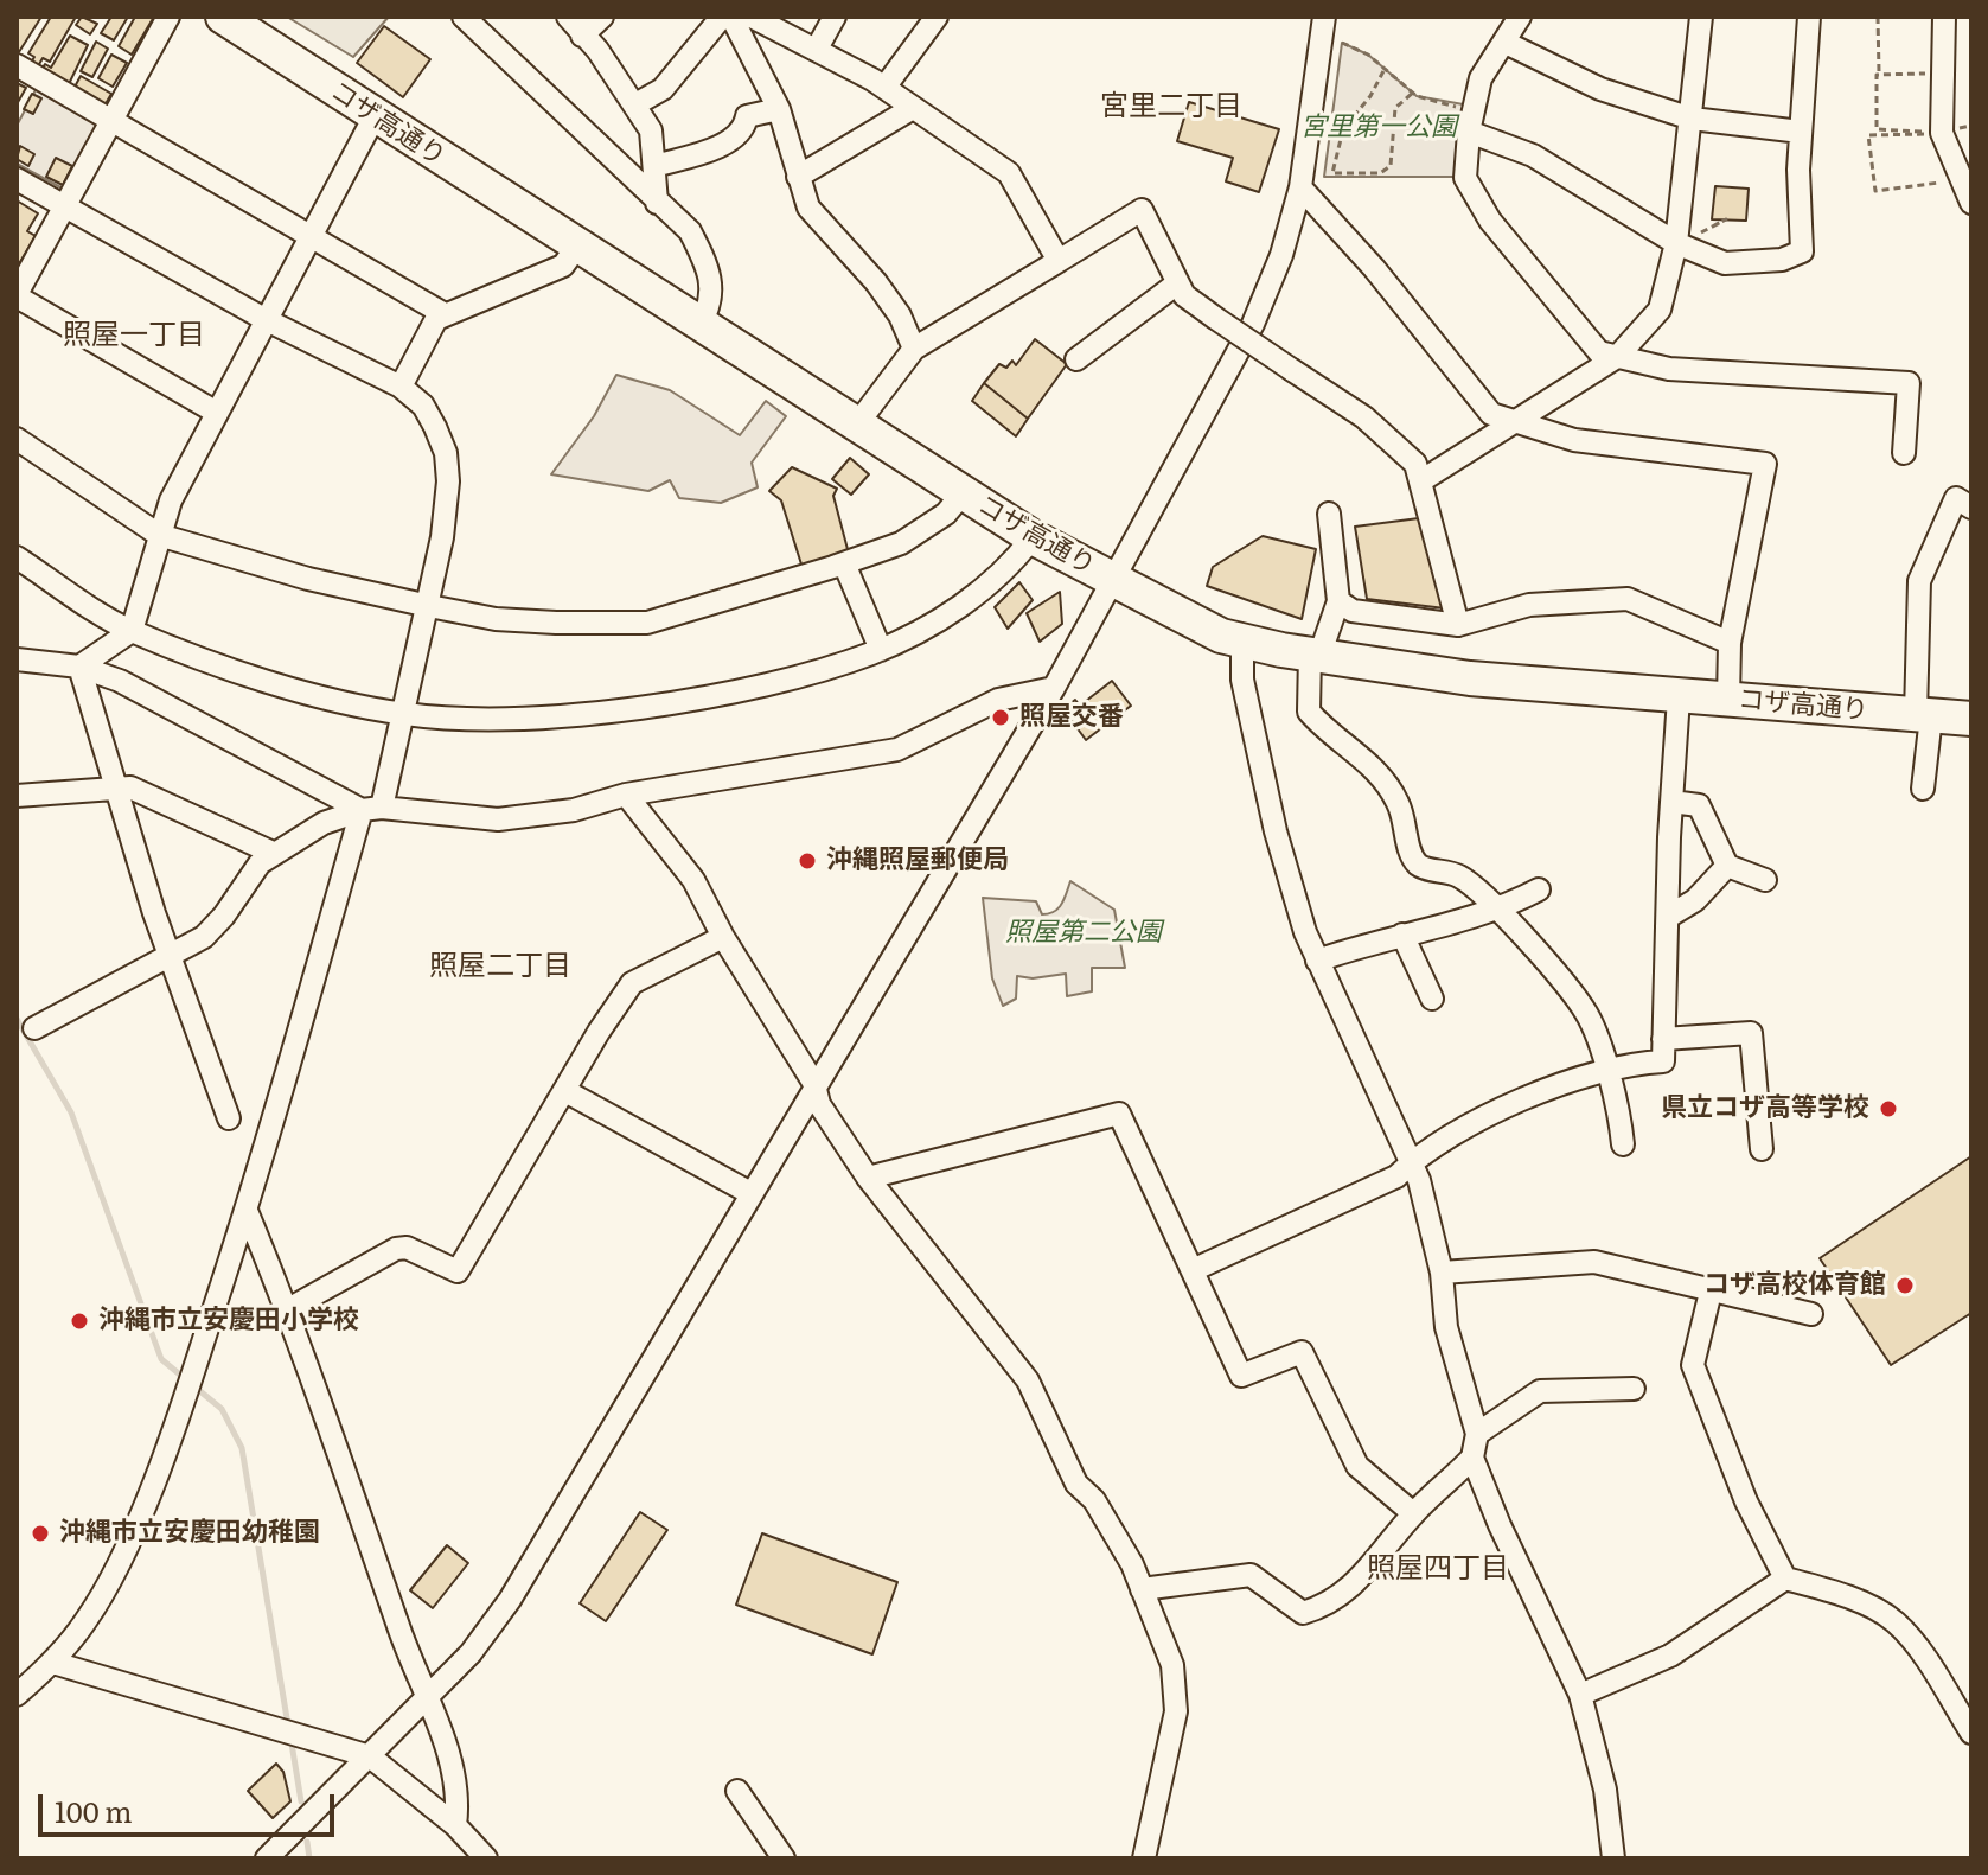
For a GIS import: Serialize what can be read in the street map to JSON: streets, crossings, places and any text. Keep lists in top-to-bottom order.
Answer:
{
  "streets": {
    "highway": ["コザ高通り"]
  },
  "districts": [
    "宮里二丁目",
    "照屋一丁目",
    "照屋二丁目",
    "照屋四丁目"
  ],
  "parks": ["宮里第一公園", "照屋第二公園"],
  "places": [
    "照屋交番",
    "沖縄照屋郵便局",
    "県立コザ高等学校",
    "コザ高校体育館",
    "沖縄市立安慶田小学校",
    "沖縄市立安慶田幼稚園"
  ],
  "scale_bar": "100 m"
}
